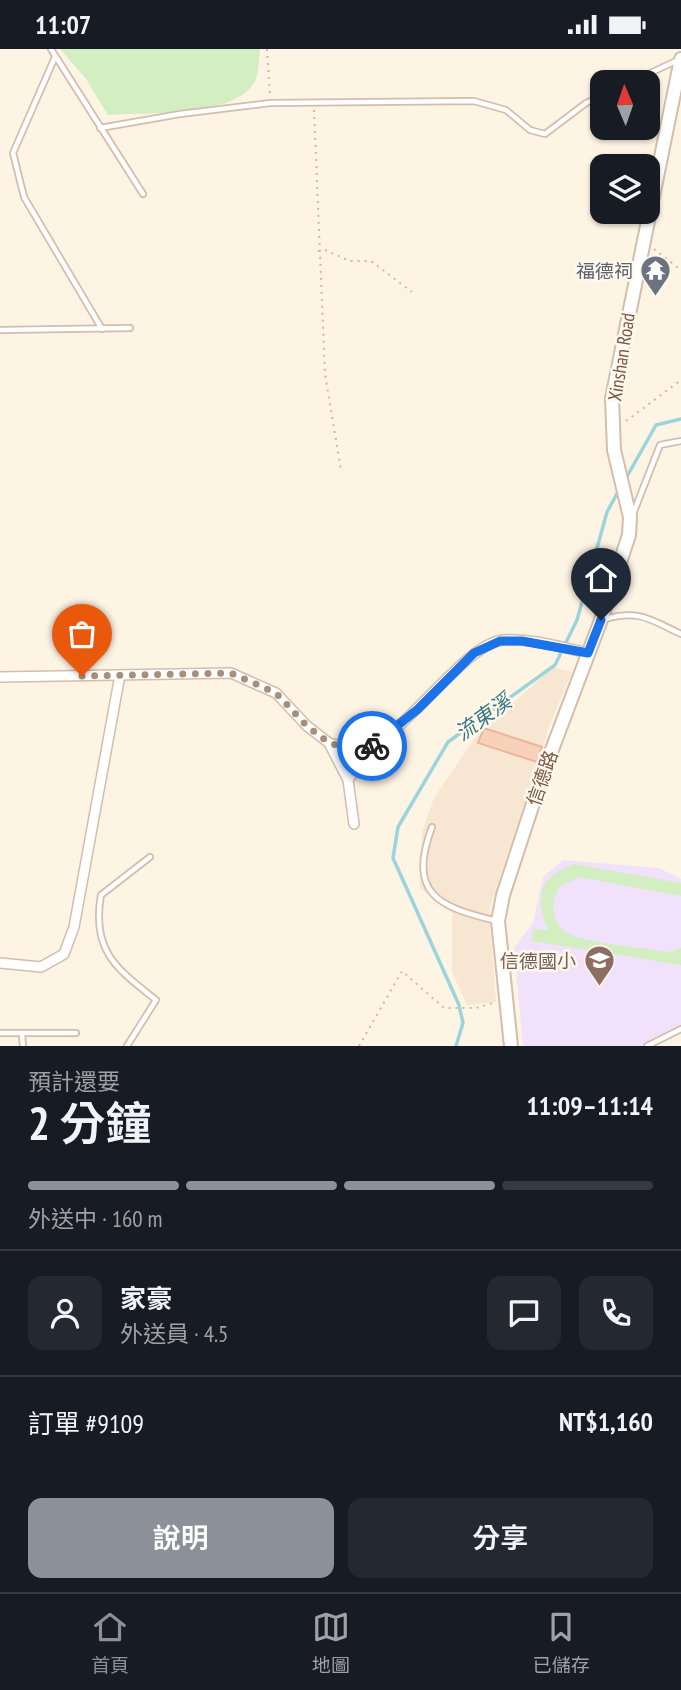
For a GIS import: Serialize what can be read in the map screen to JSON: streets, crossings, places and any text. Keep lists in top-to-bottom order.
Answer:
{
  "streets": {
    "street": ["Xinshan Road", "信德路"]
  },
  "crossings": [
    ["Xinshan Road", "信德路"]
  ],
  "water": ["流東溪"],
  "places": {
    "temple": ["福德祠"],
    "school or university": ["信德國小"]
  },
  "north": "top",
  "page": {
    "status": "11:07",
    "heading": ["2 分鐘", "預計還要", "11:09–11:14"],
    "panel": [
      "家豪",
      "外送員 · 4.5",
      "訂單 #9109",
      "NT$1,160"
    ],
    "bar": "外送中 · 160 m",
    "buttons": ["說明", "分享"],
    "tabs": ["首頁", "地圖", "已儲存"]
  }
}
